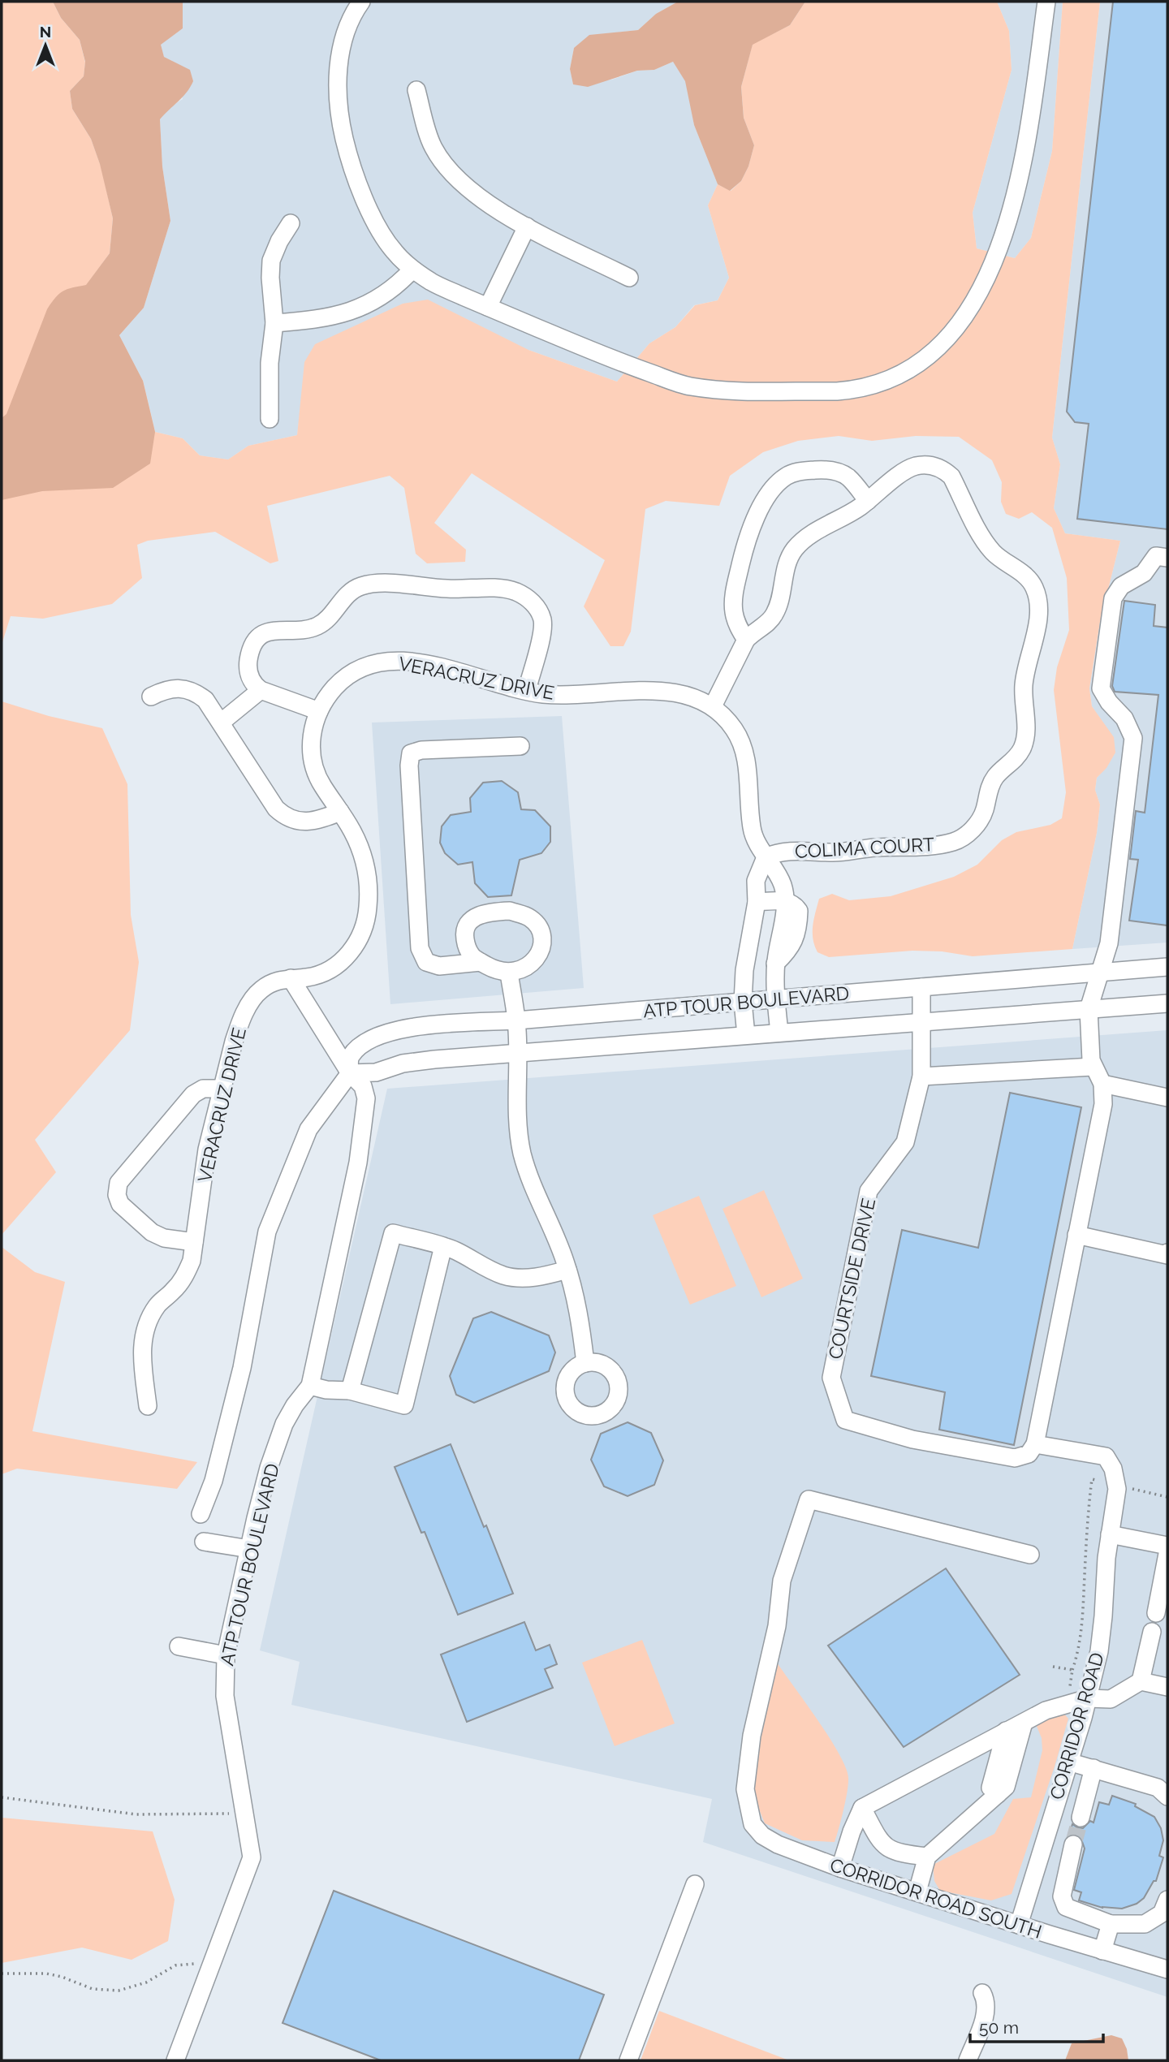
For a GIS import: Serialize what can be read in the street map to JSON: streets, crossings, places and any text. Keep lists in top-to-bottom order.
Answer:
{
  "streets": {
    "street": [
      "VERACRUZ DRIVE",
      "COLIMA COURT",
      "ATP TOUR BOULEVARD",
      "COURTSIDE DRIVE",
      "CORRIDOR ROAD",
      "CORRIDOR ROAD SOUTH"
    ]
  },
  "crossings": [
    ["VERACRUZ DRIVE", "COLIMA COURT"],
    ["VERACRUZ DRIVE", "ATP TOUR BOULEVARD"],
    ["ATP TOUR BOULEVARD", "COURTSIDE DRIVE"],
    ["COURTSIDE DRIVE", "CORRIDOR ROAD"],
    ["CORRIDOR ROAD", "CORRIDOR ROAD SOUTH"]
  ],
  "scale_bar": "50 m",
  "north": "top"
}
